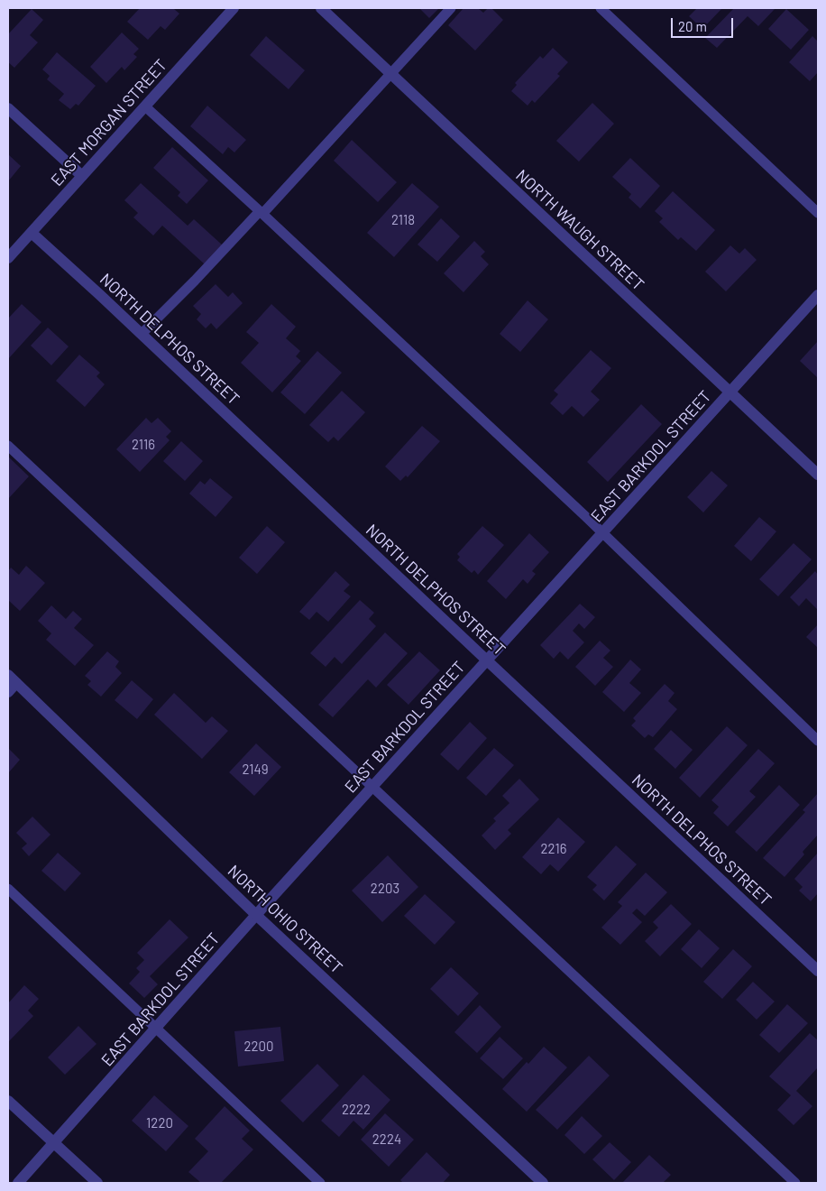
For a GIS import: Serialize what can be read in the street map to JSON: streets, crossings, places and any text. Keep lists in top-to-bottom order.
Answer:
{
  "streets": {
    "street": [
      "EAST MORGAN STREET",
      "NORTH WAUGH STREET",
      "NORTH DELPHOS STREET",
      "EAST BARKDOL STREET",
      "NORTH OHIO STREET"
    ]
  },
  "crossings": [
    ["EAST MORGAN STREET", "NORTH DELPHOS STREET"],
    ["NORTH WAUGH STREET", "EAST BARKDOL STREET"],
    ["NORTH DELPHOS STREET", "EAST BARKDOL STREET"],
    ["EAST BARKDOL STREET", "NORTH OHIO STREET"]
  ],
  "house_numbers": [
    "2118",
    "2116",
    "2149",
    "2216",
    "2203",
    "2200",
    "2222",
    "1220",
    "2224"
  ],
  "scale_bar": "20 m"
}
